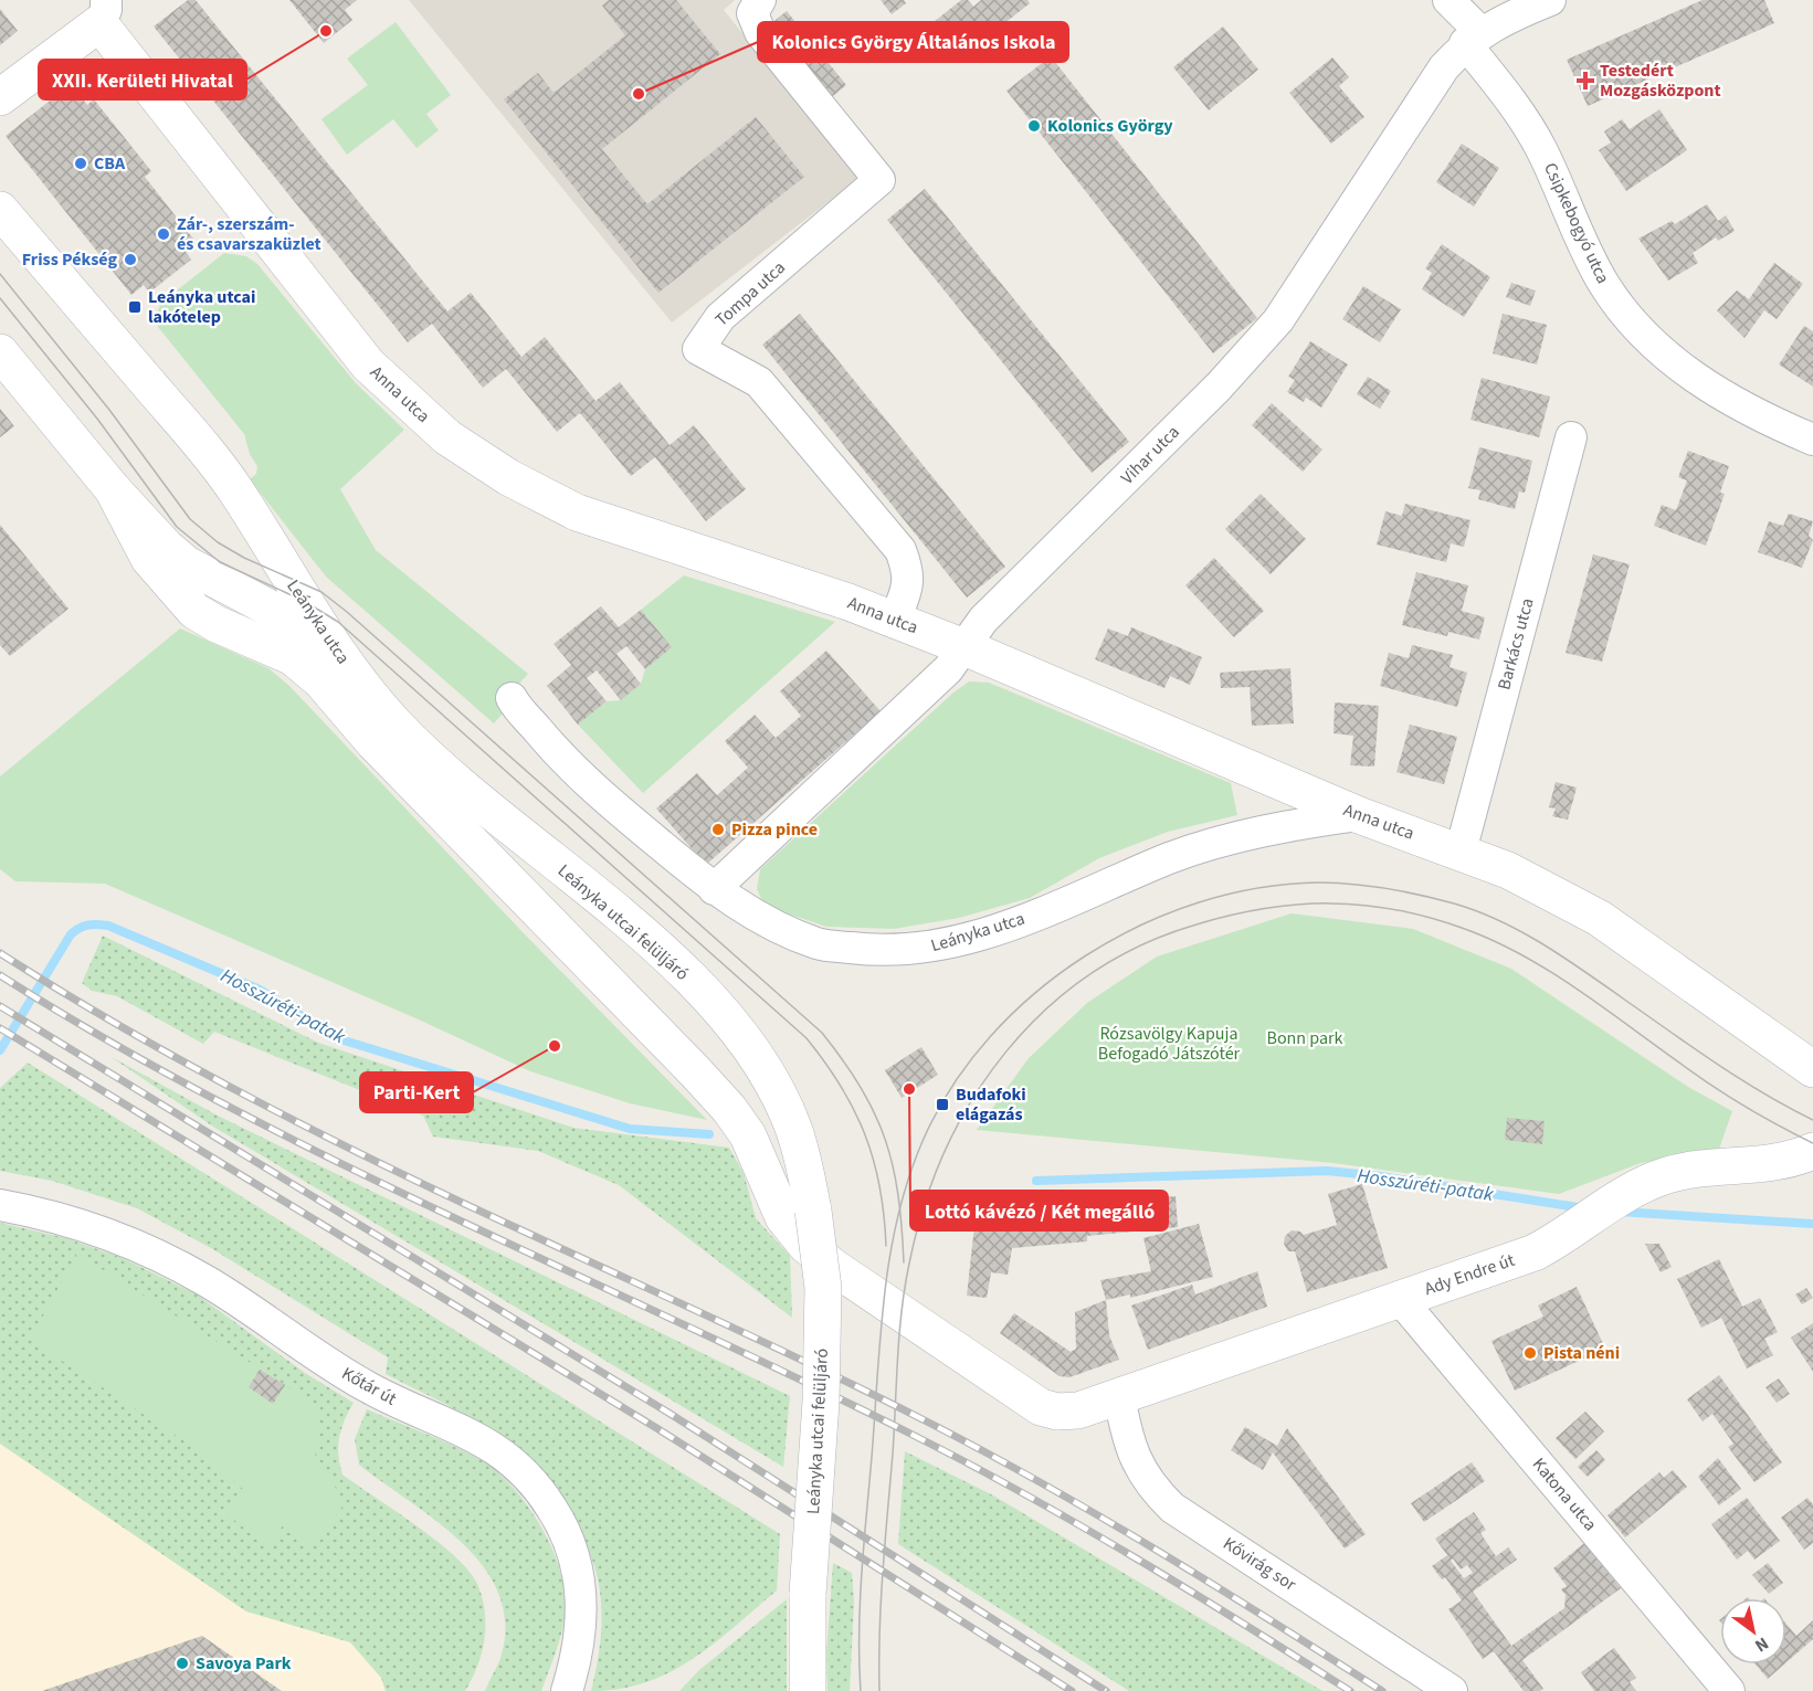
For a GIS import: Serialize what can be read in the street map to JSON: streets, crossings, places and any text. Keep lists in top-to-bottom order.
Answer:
{
  "streets": {
    "street": [
      "Csipkebogyó utca",
      "Tompa utca",
      "Anna utca",
      "Vihar utca",
      "Leányka utca",
      "Barkács utca",
      "Leányka utcai felüljáró",
      "Ady Endre út",
      "Kőtár út",
      "Katona utca",
      "Kővirág sor"
    ]
  },
  "crossings": [
    ["Csipkebogyó utca", "Vihar utca"],
    ["Tompa utca", "Anna utca"],
    ["Anna utca", "Vihar utca"],
    ["Anna utca", "Leányka utca"],
    ["Anna utca", "Barkács utca"],
    ["Vihar utca", "Leányka utca"],
    ["Leányka utca", "Leányka utcai felüljáró"],
    ["Leányka utca", "Ady Endre út"],
    ["Ady Endre út", "Katona utca"],
    ["Ady Endre út", "Kővirág sor"]
  ],
  "water": ["Hosszúréti-patak"],
  "parks": ["Rózsavölgy Kapuja Befogadó Játszótér", "Bonn park"],
  "places": {
    "other": [
      "XXII. Kerületi Hivatal",
      "Kolonics György Általános Iskola",
      "Kolonics György",
      "CBA",
      "Zár-, szerszám- és csavarszaküzlet",
      "Friss Pékség",
      "Pizza pince",
      "Parti-Kert",
      "Lottó kávézó / Két megálló",
      "Pista néni",
      "Savoya Park"
    ],
    "health": ["Testedért Mozgásközpont"],
    "transit": ["Leányka utcai lakótelep", "Budafoki elágazás"]
  },
  "north": "bottom right"
}
